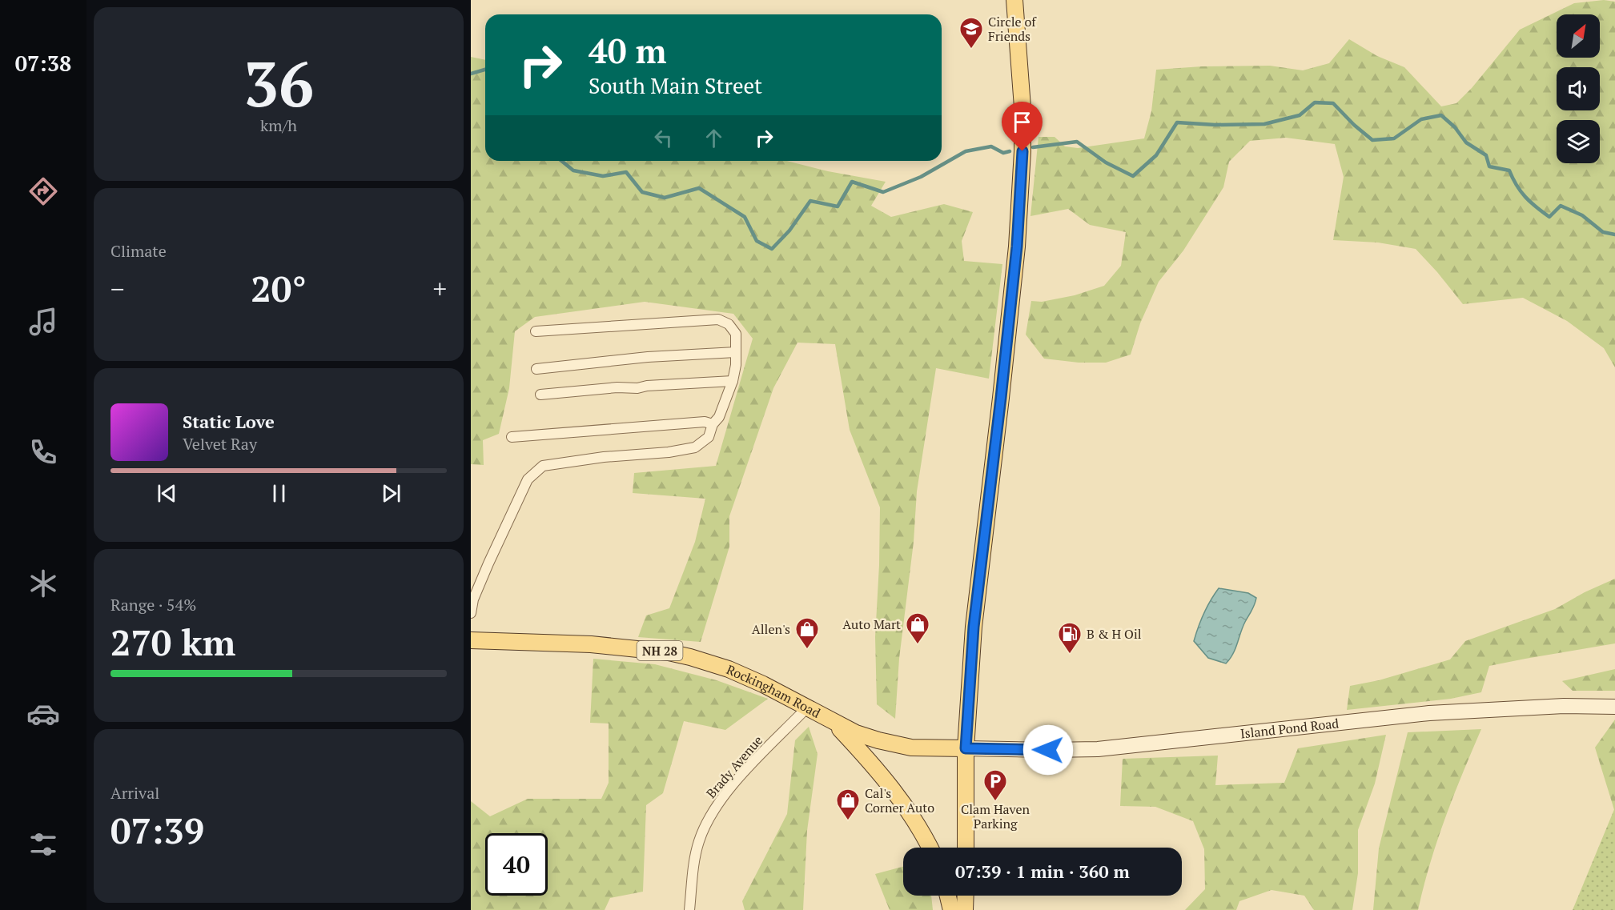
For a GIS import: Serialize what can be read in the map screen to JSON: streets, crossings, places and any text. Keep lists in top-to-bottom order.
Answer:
{
  "streets": {
    "main road": ["NH 28", "Rockingham Road"],
    "street": ["Island Pond Road", "Brady Avenue"]
  },
  "crossings": [
    ["NH 28", "Rockingham Road"],
    ["Rockingham Road", "Island Pond Road"],
    ["Rockingham Road", "Brady Avenue"]
  ],
  "places": {
    "school or university": ["Circle of Friends"],
    "shop": ["Auto Mart", "Allen's", "Cal's Corner Auto"],
    "fuel station": ["B & H Oil"],
    "parking": ["Clam Haven Parking"]
  },
  "north": "top right",
  "page": {
    "tabs": "07:38",
    "tile": [
      ["36", "km/h"],
      "Climate",
      ["Range · 54%", "270 km"],
      ["Arrival", "07:39"]
    ],
    "turn": ["40 m", "South Main Street"],
    "heat": ["−", "20°", "+"],
    "song": ["Static Love", "Velvet Ray"],
    "limit": "40",
    "trip": "07:39 · 1 min · 360 m"
  }
}
